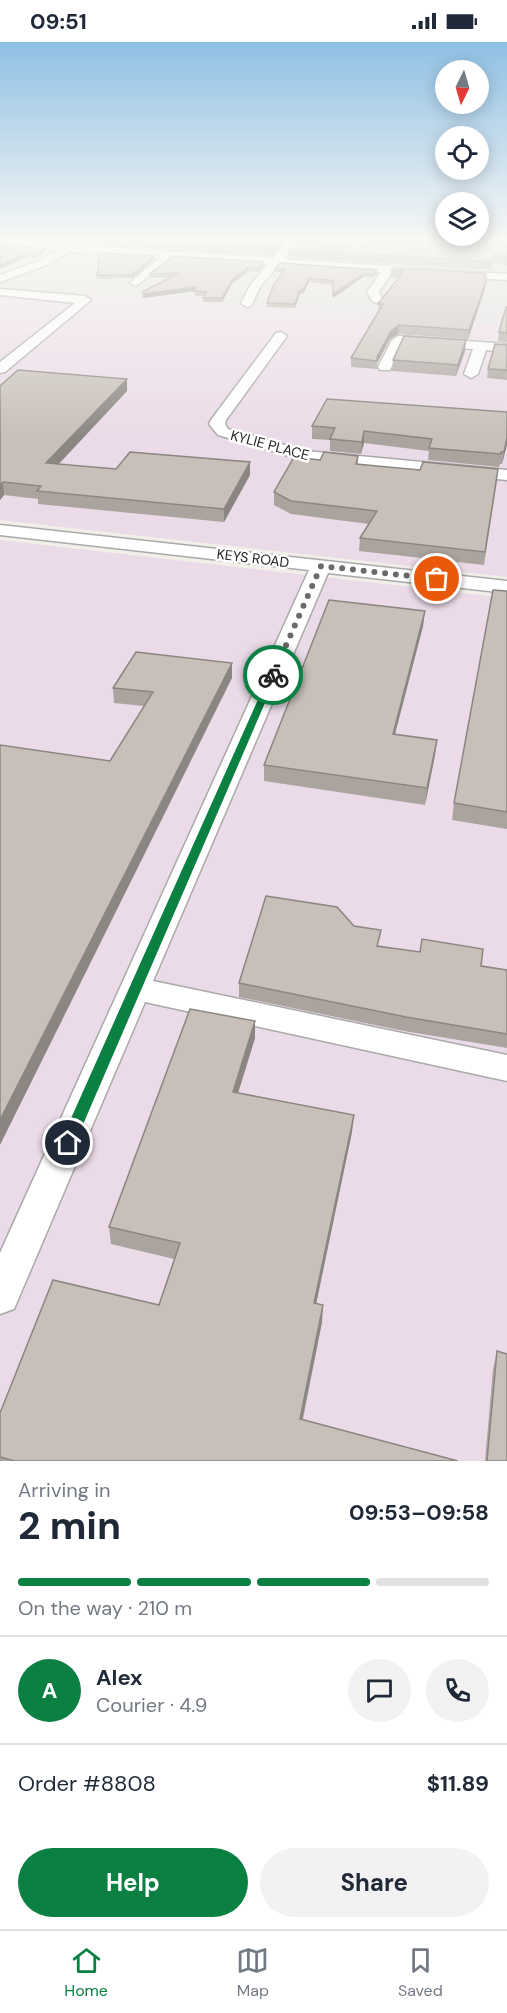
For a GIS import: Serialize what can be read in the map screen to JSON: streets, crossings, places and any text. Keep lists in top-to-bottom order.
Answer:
{
  "streets": {
    "street": ["KYLIE PLACE", "KEYS ROAD"]
  },
  "north": "bottom",
  "page": {
    "status": "09:51",
    "heading": ["2 min", "Arriving in", "09:53–09:58"],
    "panel": [
      "Alex",
      "Courier · 4.9",
      "Order #8808",
      "$11.89"
    ],
    "bar": "On the way · 210 m",
    "round": "A",
    "buttons": ["Help", "Share"],
    "tabs": ["Home", "Map", "Saved"]
  }
}
